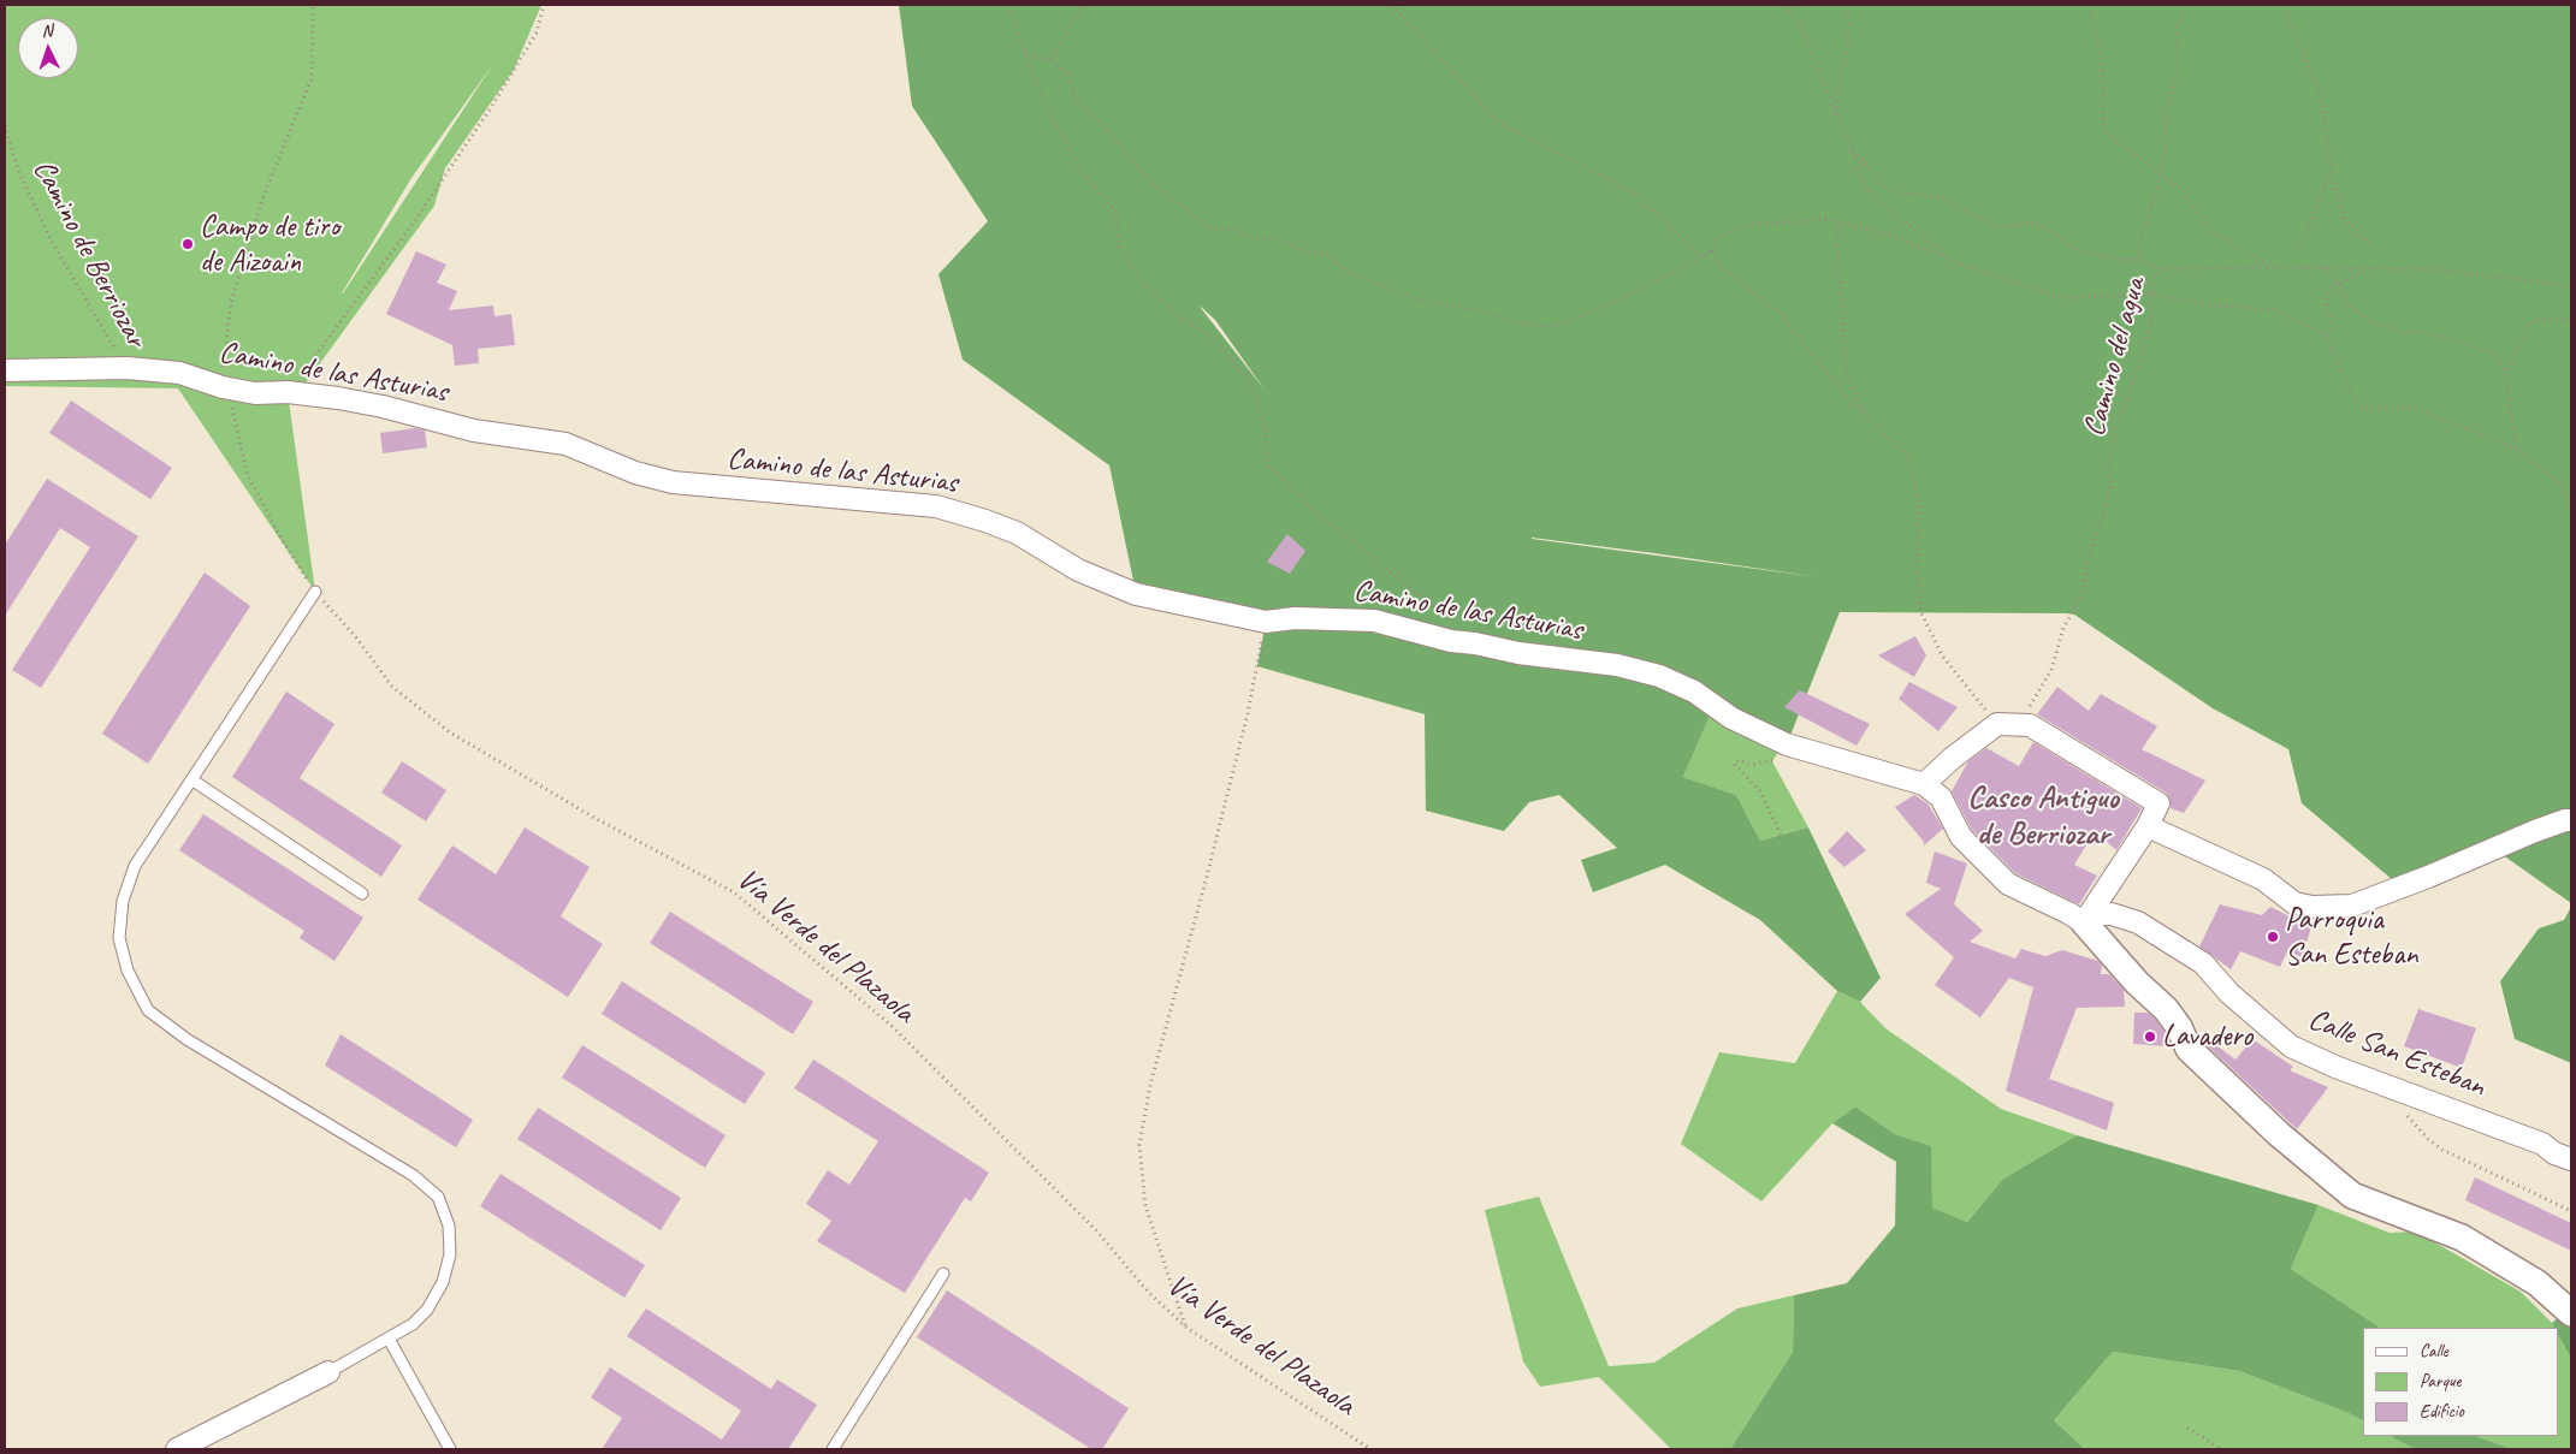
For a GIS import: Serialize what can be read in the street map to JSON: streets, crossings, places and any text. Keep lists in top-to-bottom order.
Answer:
{
  "streets": {
    "street": ["Camino de las Asturias", "Calle San Esteban"],
    "path": ["Camino de Berriozar", "Camino del agua", "Vía Verde del Plazaola"]
  },
  "crossings": [
    ["Camino de Berriozar", "Camino de las Asturias"],
    ["Camino de las Asturias", "Vía Verde del Plazaola"],
    ["Camino de las Asturias", "Calle San Esteban"]
  ],
  "districts": ["Casco Antiguo de Berriozar"],
  "places": ["Campo de tiro de Aizoain", "Parroquia San Esteban", "Lavadero"],
  "legend": ["Calle", "Parque", "Edificio"],
  "north": "top"
}
